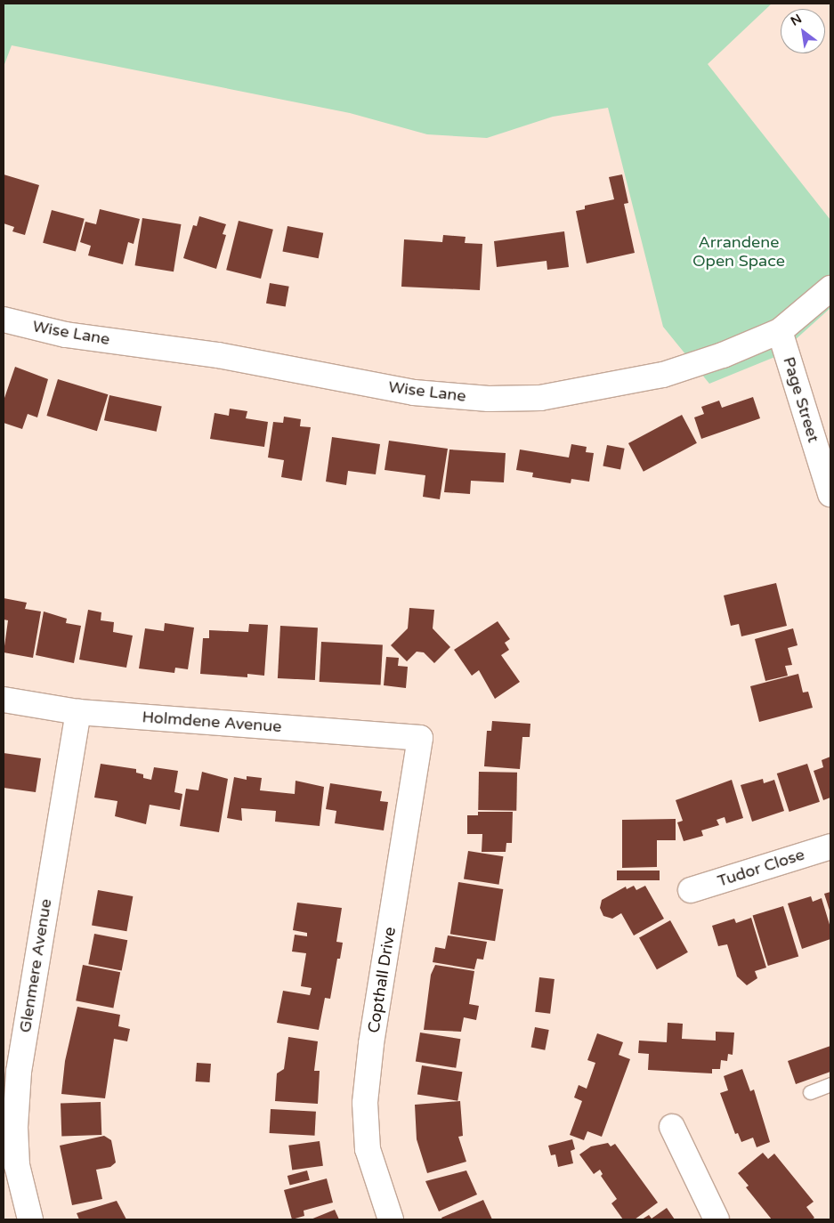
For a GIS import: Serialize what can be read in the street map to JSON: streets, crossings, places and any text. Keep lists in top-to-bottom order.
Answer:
{
  "streets": {
    "street": [
      "Wise Lane",
      "Page Street",
      "Holmdene Avenue",
      "Tudor Close",
      "Glenmere Avenue",
      "Copthall Drive"
    ]
  },
  "crossings": [
    ["Wise Lane", "Page Street"],
    ["Holmdene Avenue", "Glenmere Avenue"],
    ["Holmdene Avenue", "Copthall Drive"]
  ],
  "parks": ["Arrandene Open Space"],
  "north": "top left"
}
